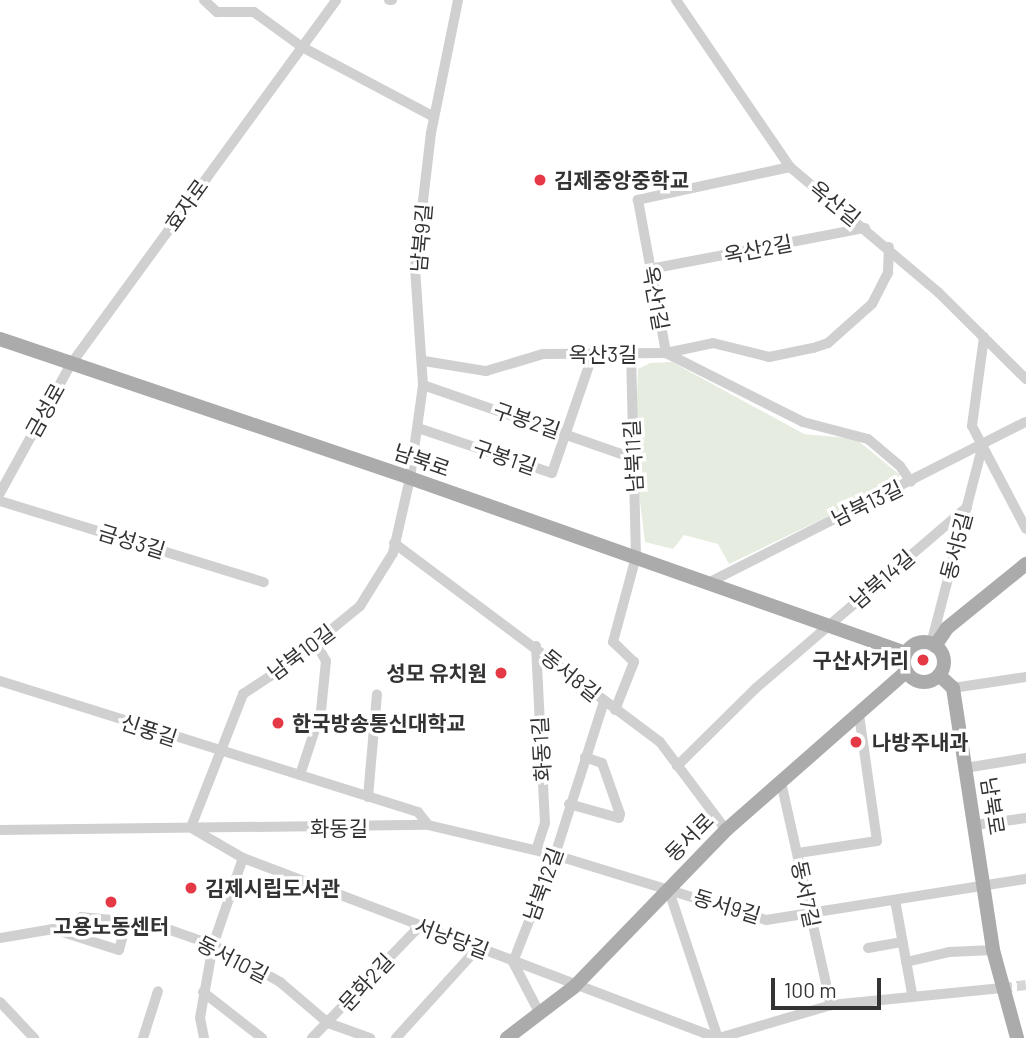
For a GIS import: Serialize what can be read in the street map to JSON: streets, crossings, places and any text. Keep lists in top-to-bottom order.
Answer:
{
  "streets": {
    "main road": ["남북로", "동서로"],
    "street": [
      "옥산길",
      "효자로",
      "남북9길",
      "옥산2길",
      "옥산1길",
      "옥산3길",
      "금성로",
      "구봉2길",
      "남북11길",
      "구봉1길",
      "남북13길",
      "금성3길",
      "동서5길",
      "남북14길",
      "남북10길",
      "동서8길",
      "신풍길",
      "화동1길",
      "화동길",
      "남북12길",
      "동서7길",
      "동서9길",
      "서낭당길",
      "동서10길",
      "문화2길"
    ]
  },
  "crossings": [
    ["옥산길", "옥산2길"],
    ["옥산길", "옥산1길"],
    ["옥산길", "옥산3길"],
    ["효자로", "금성로"],
    ["효자로", "남북로"],
    ["남북9길", "옥산3길"],
    ["남북9길", "구봉2길"],
    ["남북9길", "구봉1길"],
    ["남북9길", "남북로"],
    ["남북9길", "남북10길"],
    ["옥산2길", "옥산1길"],
    ["옥산1길", "옥산3길"],
    ["옥산1길", "남북13길"],
    ["옥산3길", "남북11길"],
    ["옥산3길", "구봉1길"],
    ["금성로", "남북로"],
    ["구봉2길", "남북11길"],
    ["구봉2길", "구봉1길"],
    ["남북11길", "남북로"],
    ["남북로", "남북13길"],
    ["남북로", "동서5길"],
    ["남북로", "남북14길"],
    ["남북로", "남북10길"],
    ["남북로", "동서로"],
    ["남북로", "동서9길"],
    ["남북13길", "동서5길"],
    ["동서5길", "남북14길"],
    ["동서5길", "동서로"],
    ["남북10길", "동서8길"],
    ["남북10길", "신풍길"],
    ["남북10길", "화동길"],
    ["남북10길", "서낭당길"],
    ["동서8길", "화동1길"],
    ["동서8길", "동서로"],
    ["동서8길", "남북12길"],
    ["신풍길", "화동길"],
    ["화동1길", "화동길"],
    ["화동길", "동서로"],
    ["화동길", "남북12길"],
    ["화동길", "동서9길"],
    ["화동길", "서낭당길"],
    ["동서로", "동서7길"],
    ["동서로", "동서9길"],
    ["동서로", "서낭당길"],
    ["남북12길", "서낭당길"],
    ["동서7길", "동서9길"],
    ["동서9길", "서낭당길"],
    ["서낭당길", "문화2길"],
    ["동서10길", "문화2길"]
  ],
  "places": [
    "김제중앙중학교",
    "구산사거리",
    "성모 유치원",
    "한국방송통신대학교",
    "나방주내과",
    "김제시립도서관",
    "고용노동센터"
  ],
  "scale_bar": "100 m"
}
